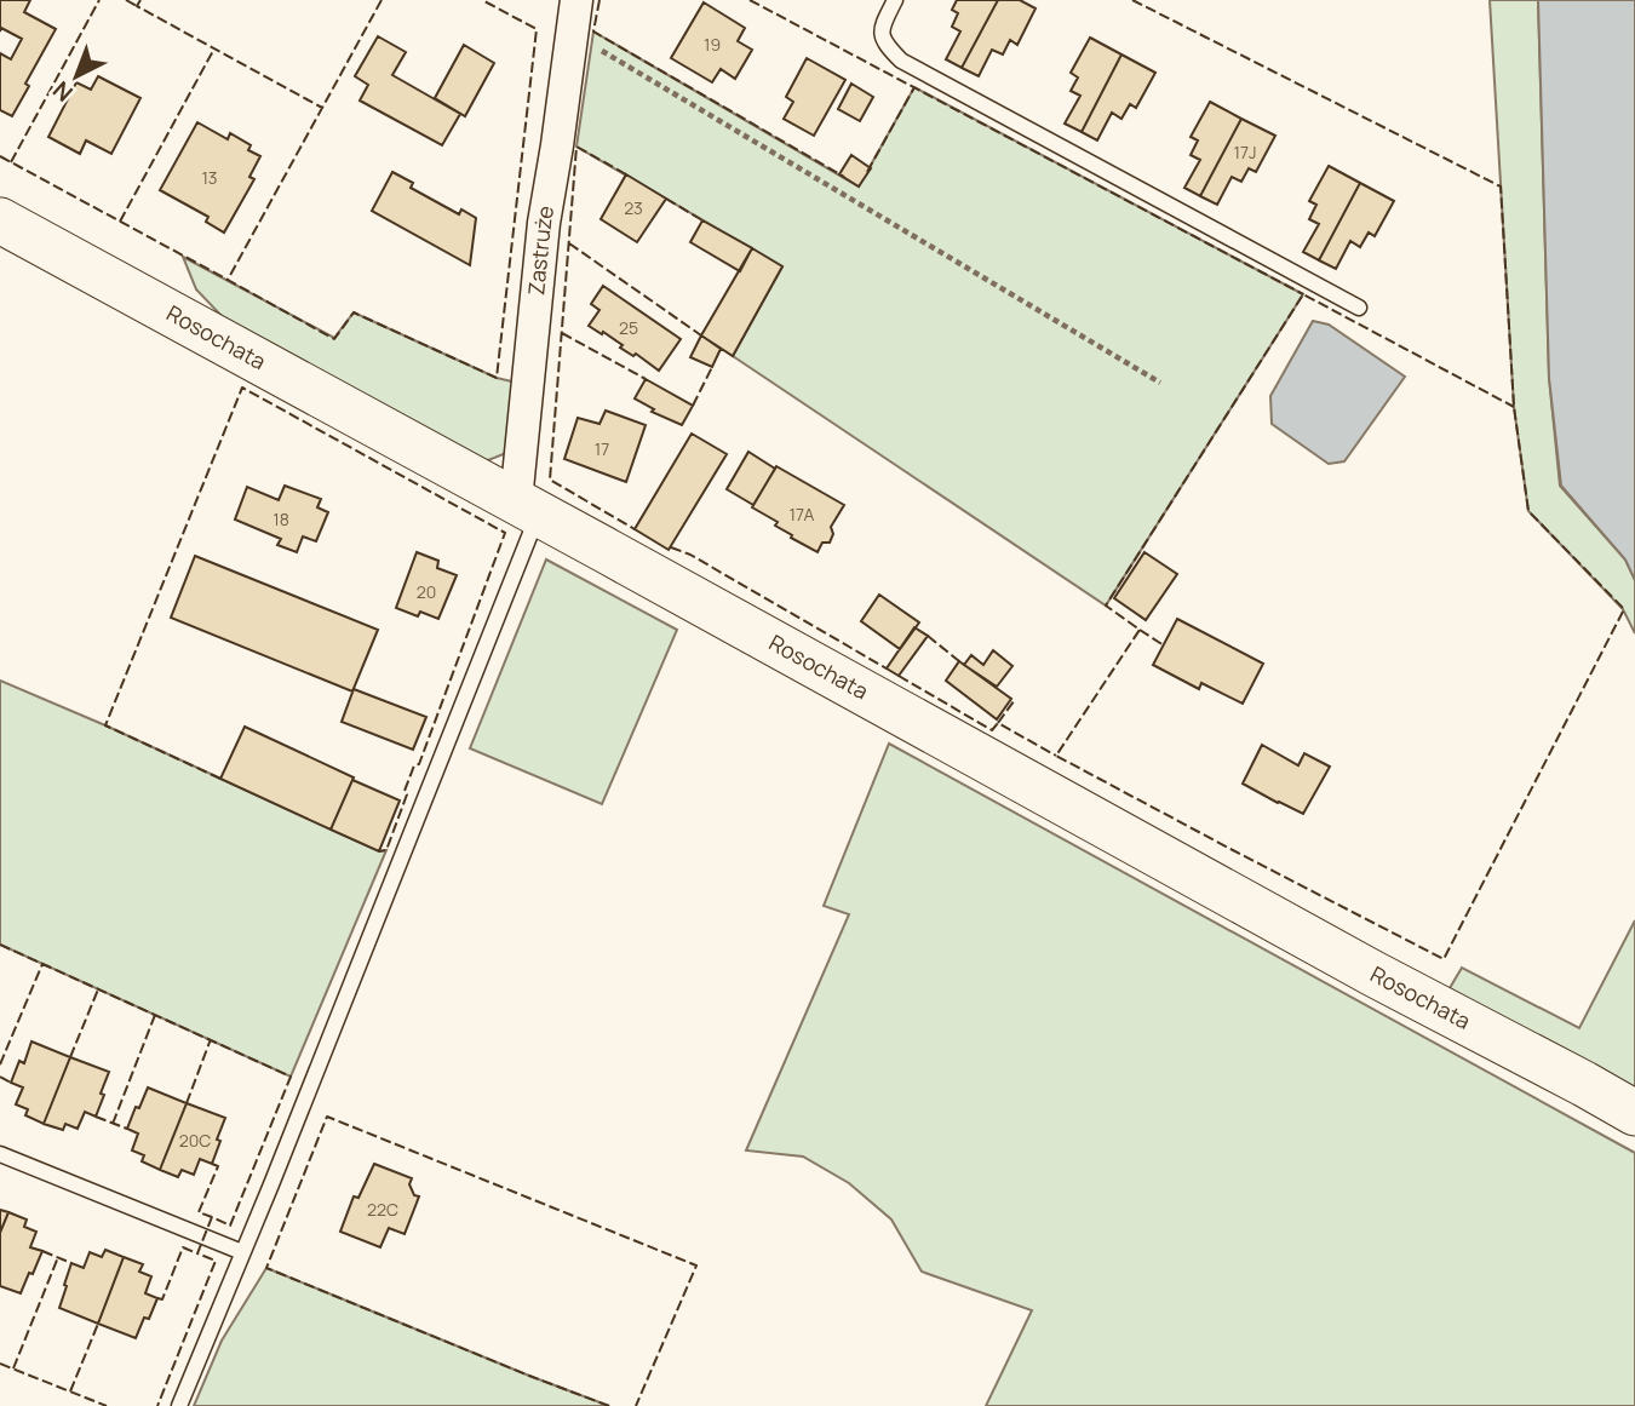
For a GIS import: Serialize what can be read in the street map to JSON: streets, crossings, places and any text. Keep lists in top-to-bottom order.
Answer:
{
  "streets": {
    "street": ["Zastruże", "Rosochata"]
  },
  "crossings": [
    ["Zastruże", "Rosochata"]
  ],
  "house_numbers": [
    "19",
    "17J",
    "13",
    "23",
    "25",
    "17",
    "17A",
    "18",
    "20",
    "20C",
    "22C"
  ],
  "north": "bottom left"
}
